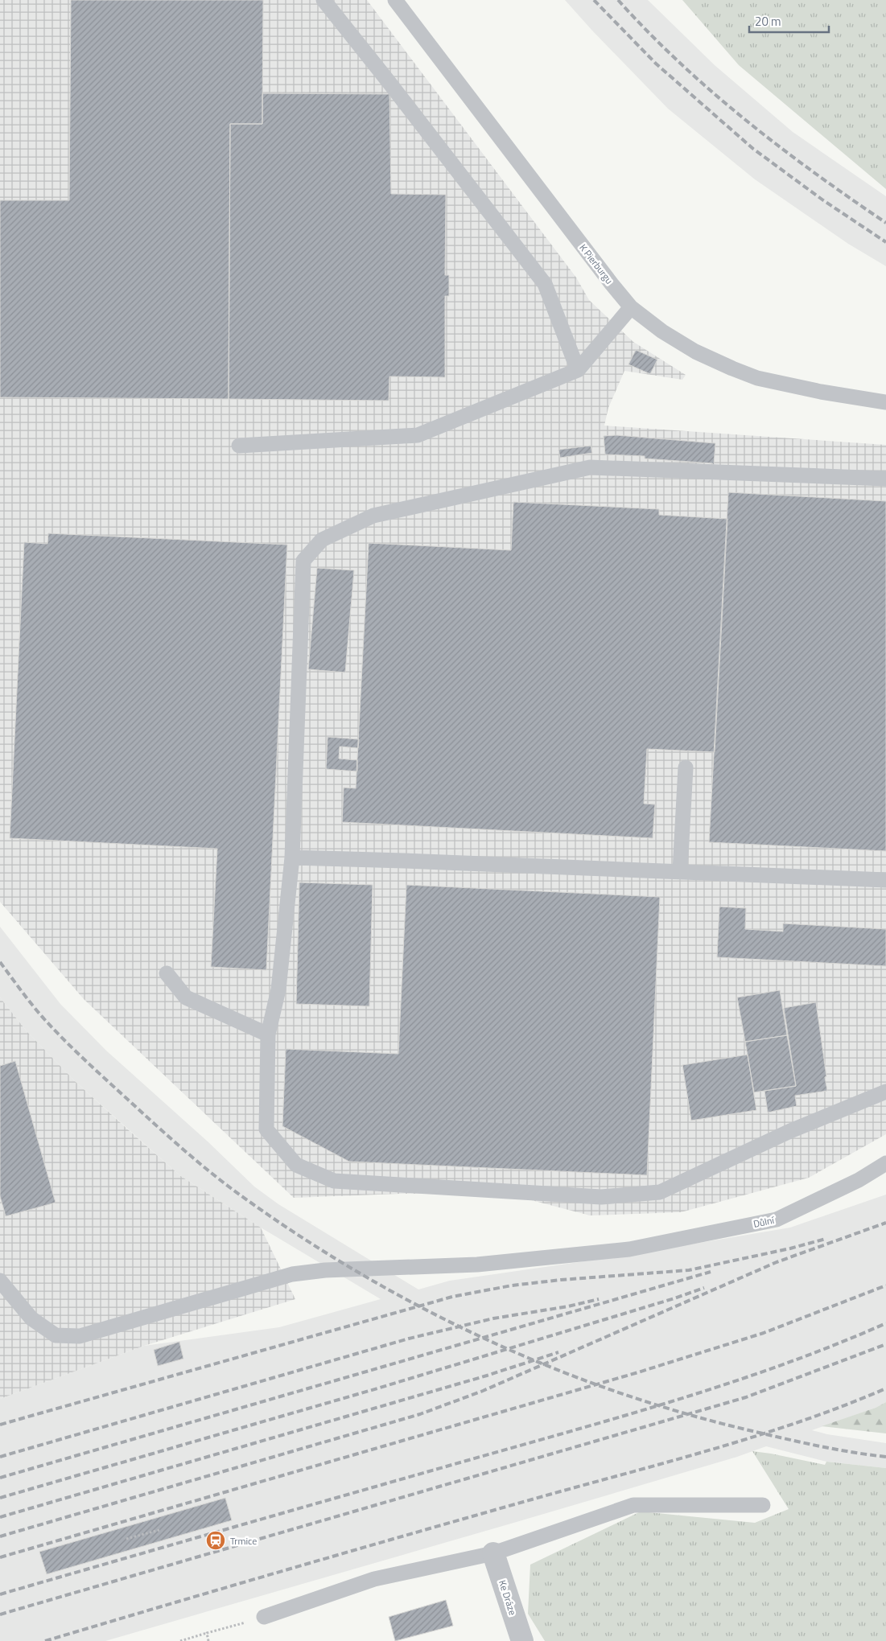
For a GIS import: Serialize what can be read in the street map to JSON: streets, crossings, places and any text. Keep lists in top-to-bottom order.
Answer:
{
  "streets": {
    "street": ["Ke Dráze"],
    "lane": ["K Pierburgu", "Důlní"]
  },
  "places": {
    "station": ["Trmice"]
  },
  "scale_bar": "20 m"
}
